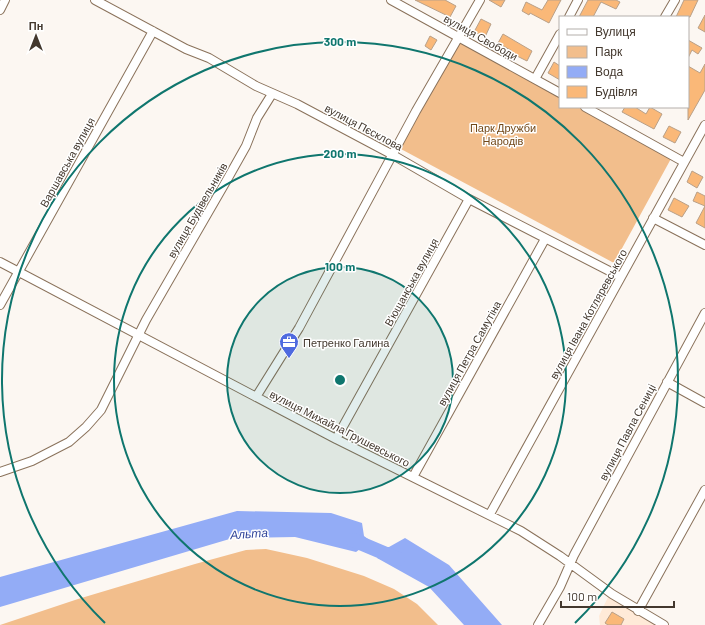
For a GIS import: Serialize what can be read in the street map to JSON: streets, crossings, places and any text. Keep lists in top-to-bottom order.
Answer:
{
  "streets": {
    "street": [
      "вулиця Свободи",
      "вулиця Пєсклова",
      "Варшавська вулиця",
      "вулиця Будівельників",
      "В'ющанська вулиця",
      "вулиця Івана Котляревського",
      "вулиця Петра Самутіна",
      "вулиця Михайла Грушевського",
      "вулиця Павла Сениці"
    ]
  },
  "crossings": [
    ["вулиця Пєсклова", "Варшавська вулиця"],
    ["вулиця Пєсклова", "вулиця Будівельників"],
    ["вулиця Пєсклова", "В'ющанська вулиця"],
    ["вулиця Пєсклова", "вулиця Івана Котляревського"],
    ["вулиця Пєсклова", "вулиця Петра Самутіна"],
    ["Варшавська вулиця", "вулиця Михайла Грушевського"],
    ["вулиця Будівельників", "вулиця Михайла Грушевського"],
    ["В'ющанська вулиця", "вулиця Михайла Грушевського"],
    ["вулиця Івана Котляревського", "вулиця Михайла Грушевського"],
    ["вулиця Петра Самутіна", "вулиця Михайла Грушевського"],
    ["вулиця Михайла Грушевського", "вулиця Павла Сениці"]
  ],
  "water": ["Альта"],
  "parks": ["Парк Дружби Народів"],
  "places": {
    "office": ["Петренко Галина"]
  },
  "legend": [
    "Вулиця",
    "Парк",
    "Вода",
    "Будівля"
  ],
  "scale_bar": "100 m",
  "north": "top",
  "rings": ["300 m", "200 m", "100 m"]
}
